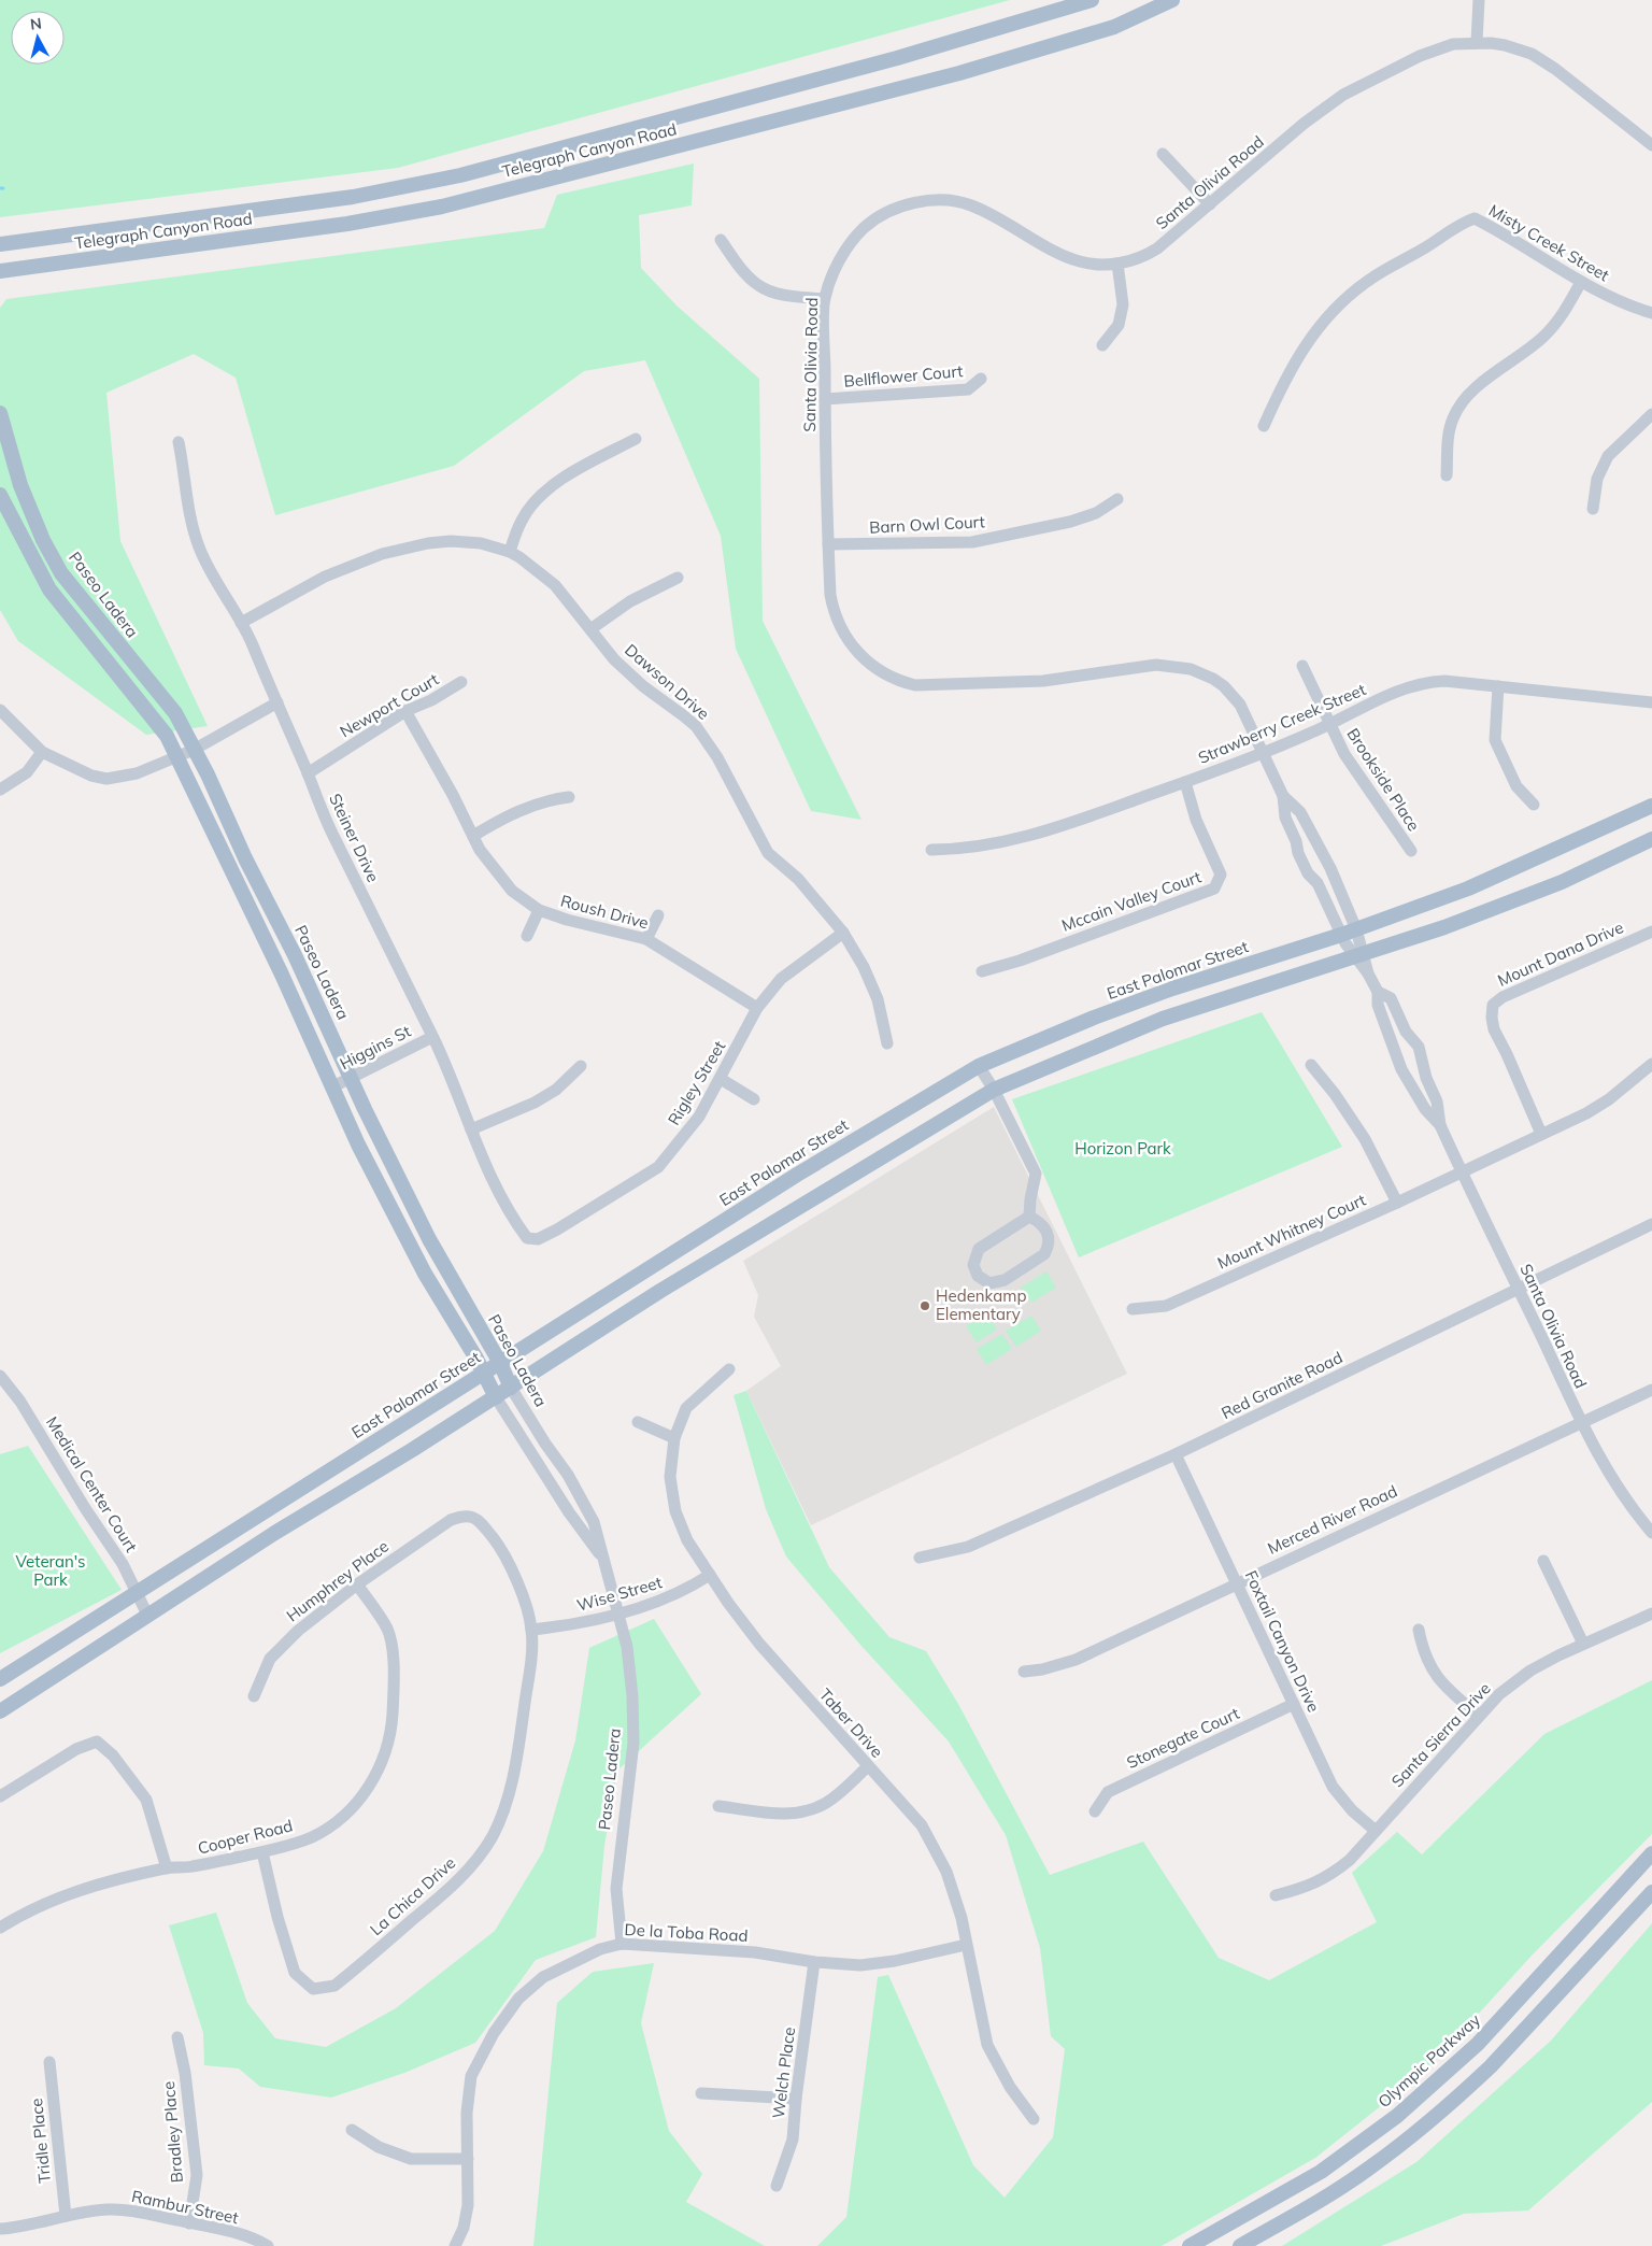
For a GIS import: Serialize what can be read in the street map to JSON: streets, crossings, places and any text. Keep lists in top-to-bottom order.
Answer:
{
  "streets": {
    "main road": [
      "Telegraph Canyon Road",
      "Paseo Ladera",
      "East Palomar Street",
      "Olympic Parkway"
    ],
    "street": [
      "Santa Olivia Road",
      "Misty Creek Street",
      "Bellflower Court",
      "Barn Owl Court",
      "Dawson Drive",
      "Newport Court",
      "Strawberry Creek Street",
      "Brookside Place",
      "Steiner Drive",
      "Mccain Valley Court",
      "Roush Drive",
      "Mount Dana Drive",
      "Higgins St",
      "Rigley Street",
      "Mount Whitney Court",
      "Red Granite Road",
      "Medical Center Court",
      "Merced River Road",
      "Humphrey Place",
      "Wise Street",
      "Foxtail Canyon Drive",
      "Taber Drive",
      "Santa Sierra Drive",
      "Stonegate Court",
      "Cooper Road",
      "La Chica Drive",
      "De la Toba Road",
      "Welch Place",
      "Bradley Place",
      "Tridle Place",
      "Rambur Street"
    ]
  },
  "crossings": [
    ["Santa Olivia Road", "Bellflower Court"],
    ["Santa Olivia Road", "Barn Owl Court"],
    ["Santa Olivia Road", "Strawberry Creek Street"],
    ["Santa Olivia Road", "East Palomar Street"],
    ["Santa Olivia Road", "Mount Whitney Court"],
    ["Santa Olivia Road", "Red Granite Road"],
    ["Santa Olivia Road", "Merced River Road"],
    ["Paseo Ladera", "East Palomar Street"],
    ["Paseo Ladera", "Higgins St"],
    ["Paseo Ladera", "Wise Street"],
    ["Paseo Ladera", "De la Toba Road"],
    ["Dawson Drive", "Steiner Drive"],
    ["Dawson Drive", "Rigley Street"],
    ["Newport Court", "Steiner Drive"],
    ["Newport Court", "Roush Drive"],
    ["Strawberry Creek Street", "Brookside Place"],
    ["Strawberry Creek Street", "Mccain Valley Court"],
    ["Steiner Drive", "Higgins St"],
    ["Steiner Drive", "Rigley Street"],
    ["Roush Drive", "Rigley Street"],
    ["Mount Dana Drive", "Mount Whitney Court"],
    ["East Palomar Street", "Medical Center Court"],
    ["Red Granite Road", "Foxtail Canyon Drive"],
    ["Merced River Road", "Foxtail Canyon Drive"],
    ["Humphrey Place", "Cooper Road"],
    ["Humphrey Place", "La Chica Drive"],
    ["Wise Street", "Taber Drive"],
    ["Wise Street", "La Chica Drive"],
    ["Foxtail Canyon Drive", "Santa Sierra Drive"],
    ["Foxtail Canyon Drive", "Stonegate Court"],
    ["Taber Drive", "De la Toba Road"],
    ["Cooper Road", "La Chica Drive"],
    ["De la Toba Road", "Welch Place"],
    ["Bradley Place", "Rambur Street"],
    ["Tridle Place", "Rambur Street"]
  ],
  "parks": ["Horizon Park", "Veteran's Park"],
  "places": ["Hedenkamp Elementary"],
  "north": "top"
}
